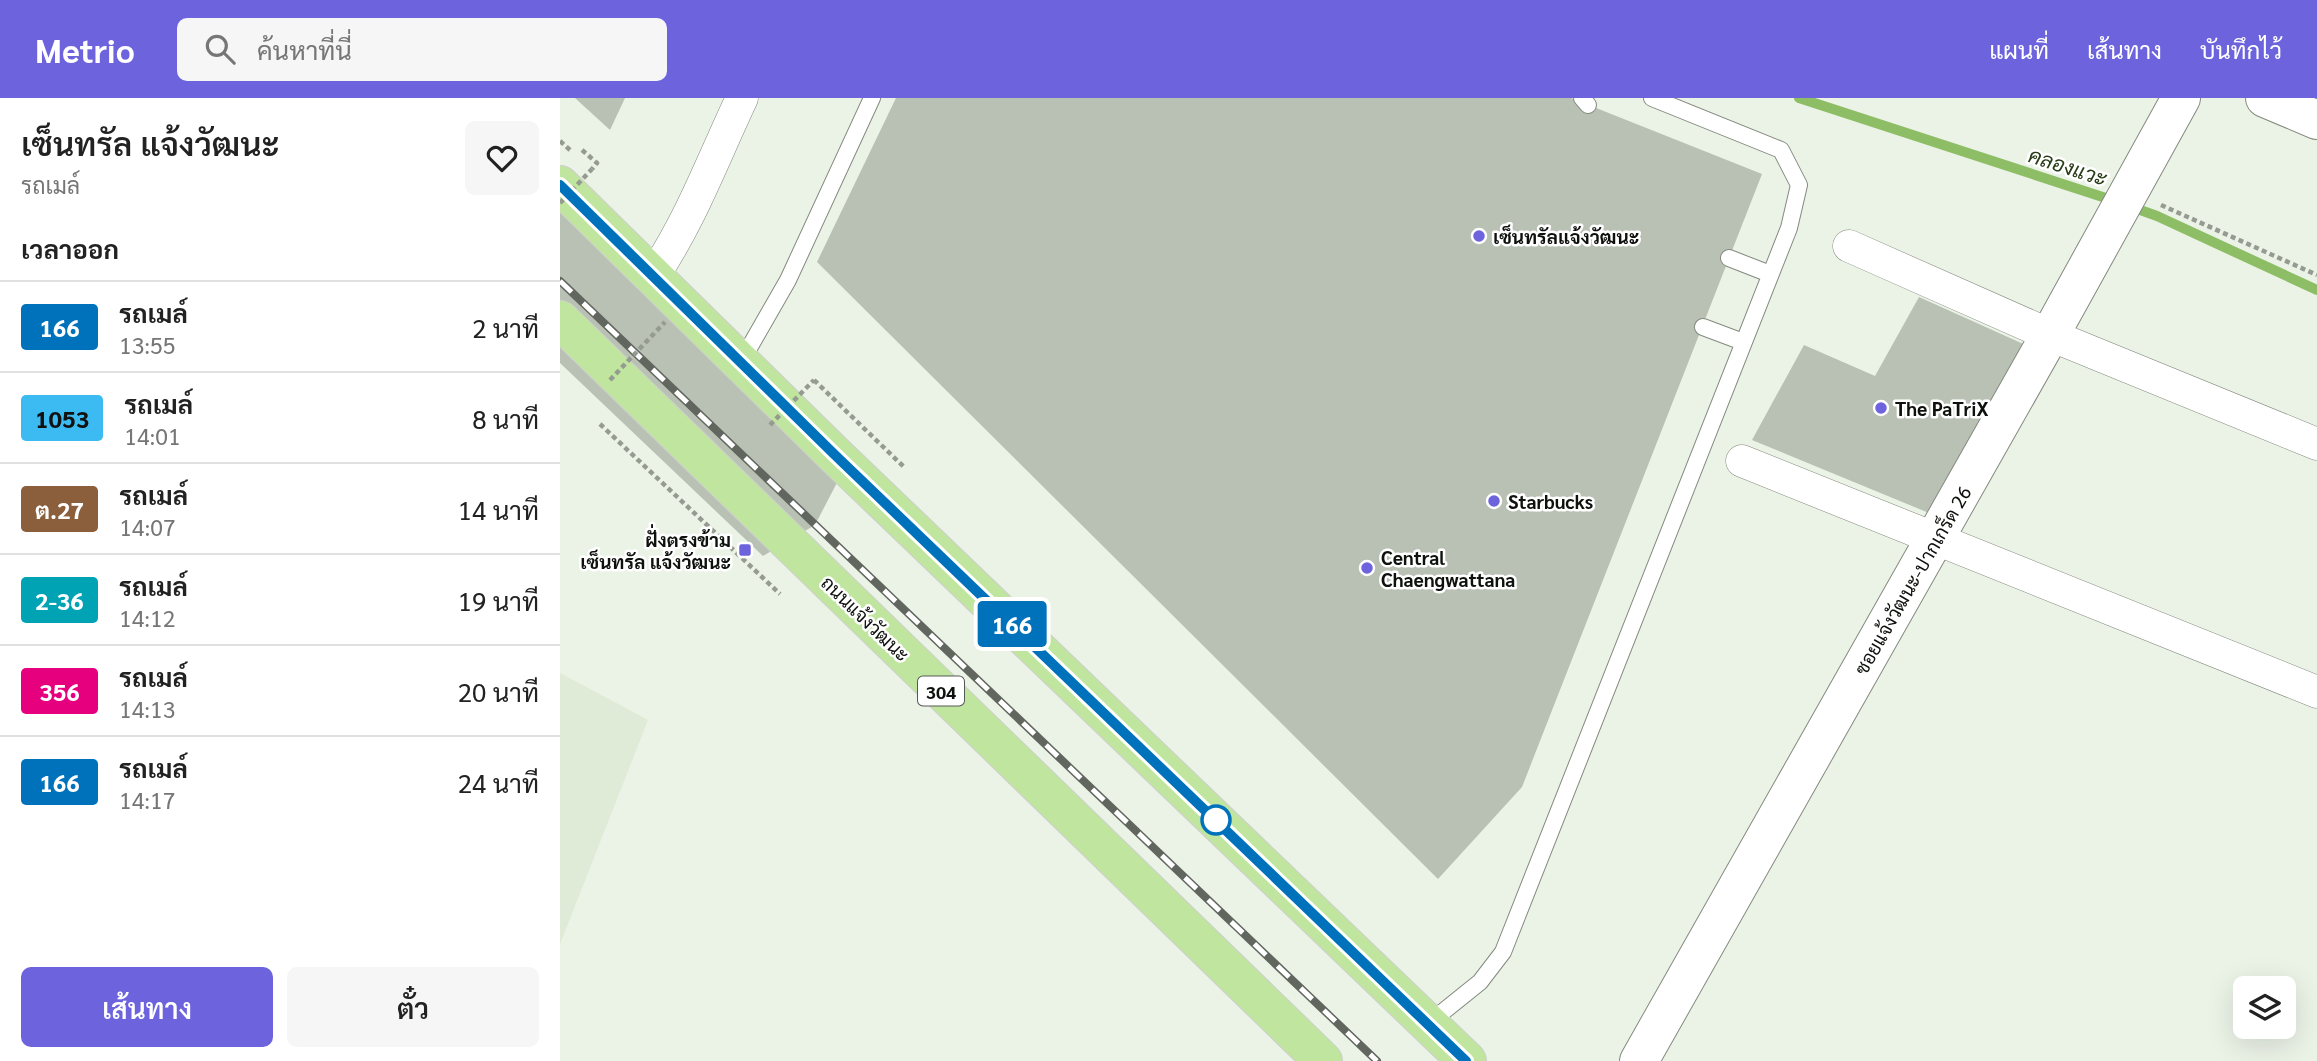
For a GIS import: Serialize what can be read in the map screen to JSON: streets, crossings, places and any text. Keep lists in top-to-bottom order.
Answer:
{
  "streets": {
    "main road": ["ถนนแจ้งวัฒนะ", "304"],
    "street": ["ซอยแจ้งวัฒนะ-ปากเกร็ด 26"]
  },
  "water": ["คลองแวะ"],
  "places": {
    "other": [
      "เซ็นทรัลแจ้งวัฒนะ",
      "The PaTriX",
      "Starbucks",
      "Central Chaengwattana"
    ],
    "transit": ["ฝั่งตรงข้าม เซ็นทรัล แจ้งวัฒนะ"]
  },
  "lines": ["bus line 166"],
  "page": {
    "header": "Metrio",
    "search": "ค้นหาที่นี่",
    "nav": ["แผนที่", "เส้นทาง", "บันทึกไว้"],
    "heading": [
      ["เซ็นทรัล แจ้งวัฒนะ", "รถเมล์"],
      "เวลาออก"
    ],
    "on_map": "166",
    "list": [
      {
        "mark": "166",
        "name": "รถเมล์",
        "note": "13:55",
        "value": "2 นาที"
      },
      {
        "mark": "1053",
        "name": "รถเมล์",
        "note": "14:01",
        "value": "8 นาที"
      },
      {
        "mark": "ต.27",
        "name": "รถเมล์",
        "note": "14:07",
        "value": "14 นาที"
      },
      {
        "mark": "2-36",
        "name": "รถเมล์",
        "note": "14:12",
        "value": "19 นาที"
      },
      {
        "mark": "356",
        "name": "รถเมล์",
        "note": "14:13",
        "value": "20 นาที"
      },
      {
        "mark": "166",
        "name": "รถเมล์",
        "note": "14:17",
        "value": "24 นาที"
      }
    ],
    "buttons": ["เส้นทาง", "ตั๋ว"]
  }
}
